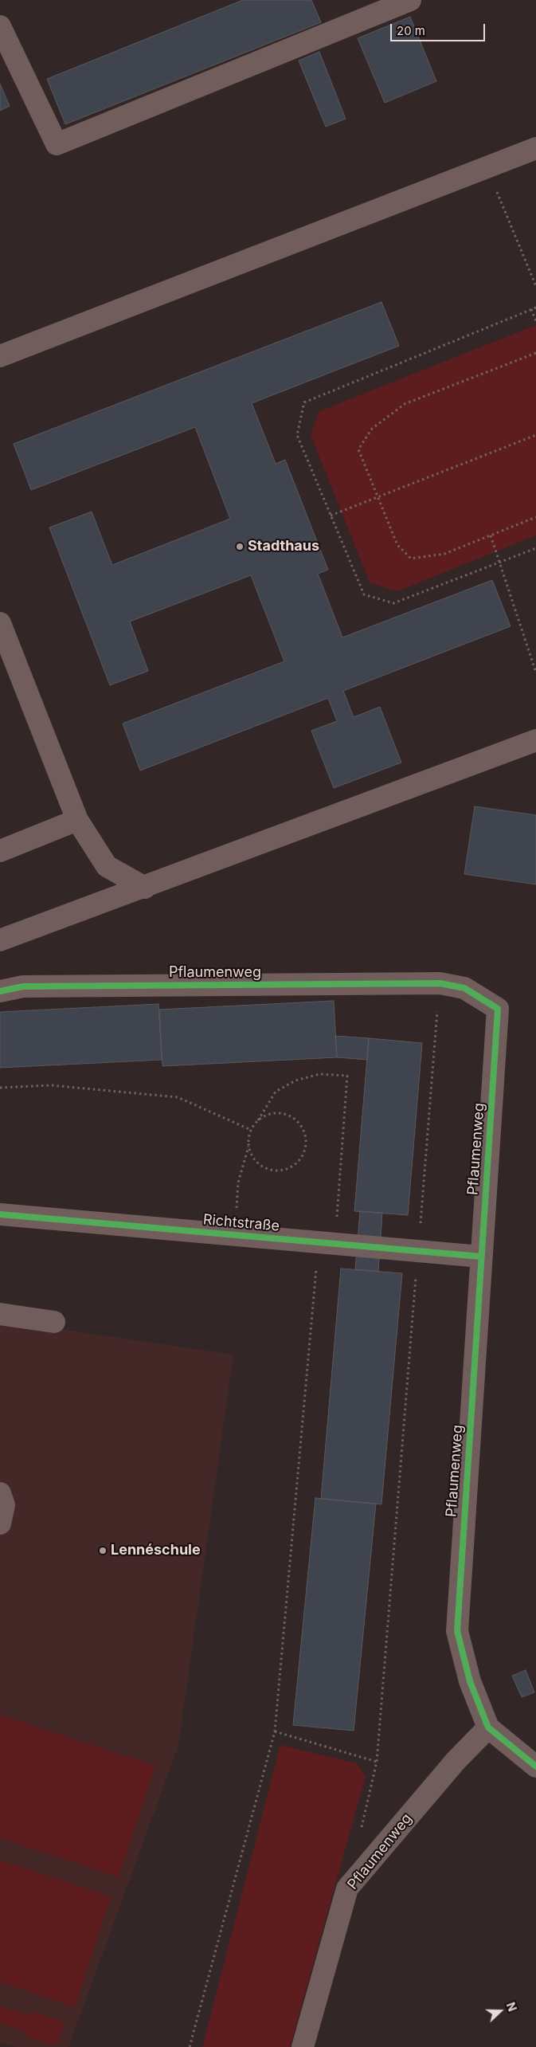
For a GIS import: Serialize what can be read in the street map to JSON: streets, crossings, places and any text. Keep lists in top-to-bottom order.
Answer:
{
  "streets": {
    "street": ["Pflaumenweg", "Richtstraße"]
  },
  "crossings": [
    ["Pflaumenweg", "Richtstraße"]
  ],
  "places": ["Stadthaus", "Lennéschule"],
  "scale_bar": "20 m",
  "north": "right"
}
